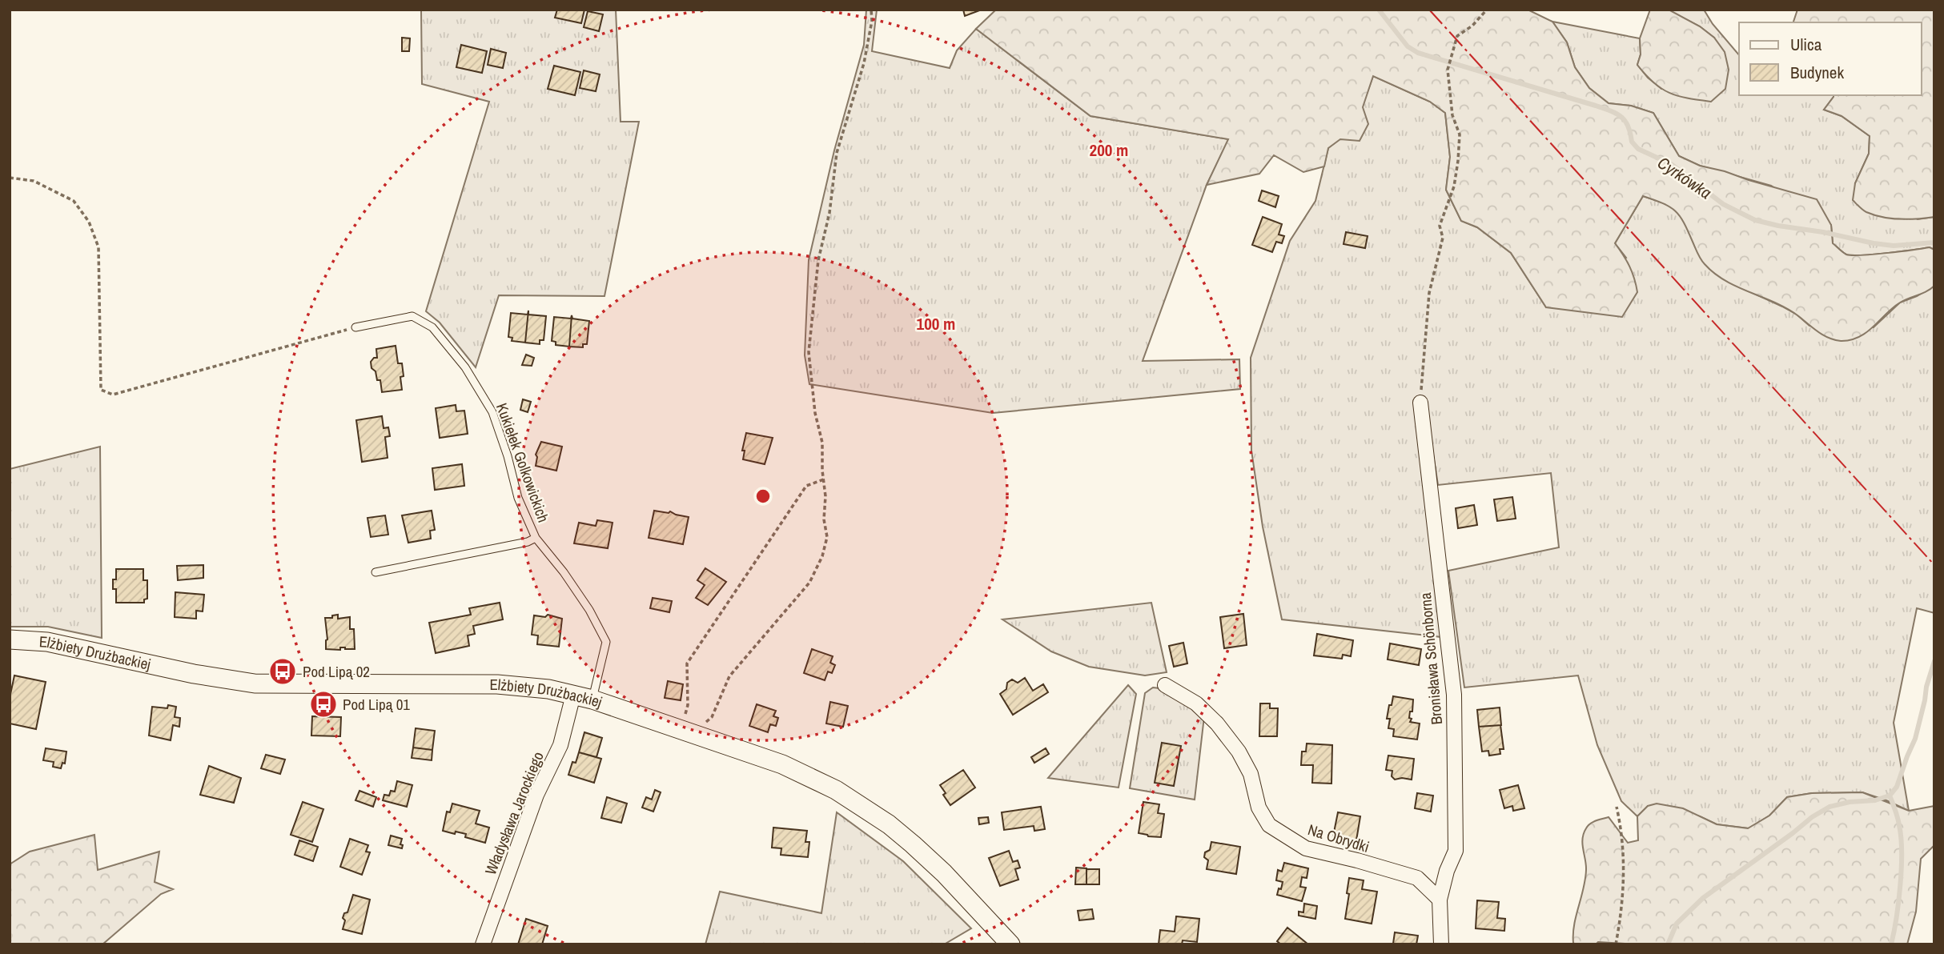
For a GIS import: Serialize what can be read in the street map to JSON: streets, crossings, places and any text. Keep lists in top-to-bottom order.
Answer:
{
  "streets": {
    "street": [
      "Elżbiety Drużbackiej",
      "Bronisława Schönborna",
      "Władysława Jarockiego",
      "Na Obrydki"
    ],
    "lane": ["Kukiełek Golkowickich"]
  },
  "crossings": [
    ["Kukiełek Golkowickich", "Elżbiety Drużbackiej"],
    ["Elżbiety Drużbackiej", "Władysława Jarockiego"],
    ["Bronisława Schönborna", "Na Obrydki"]
  ],
  "water": ["Cyrkówka"],
  "places": {
    "bus stop": ["Pod Lipą 02", "Pod Lipą 01"]
  },
  "legend": ["Ulica", "Budynek"],
  "rings": ["200 m", "100 m"]
}
